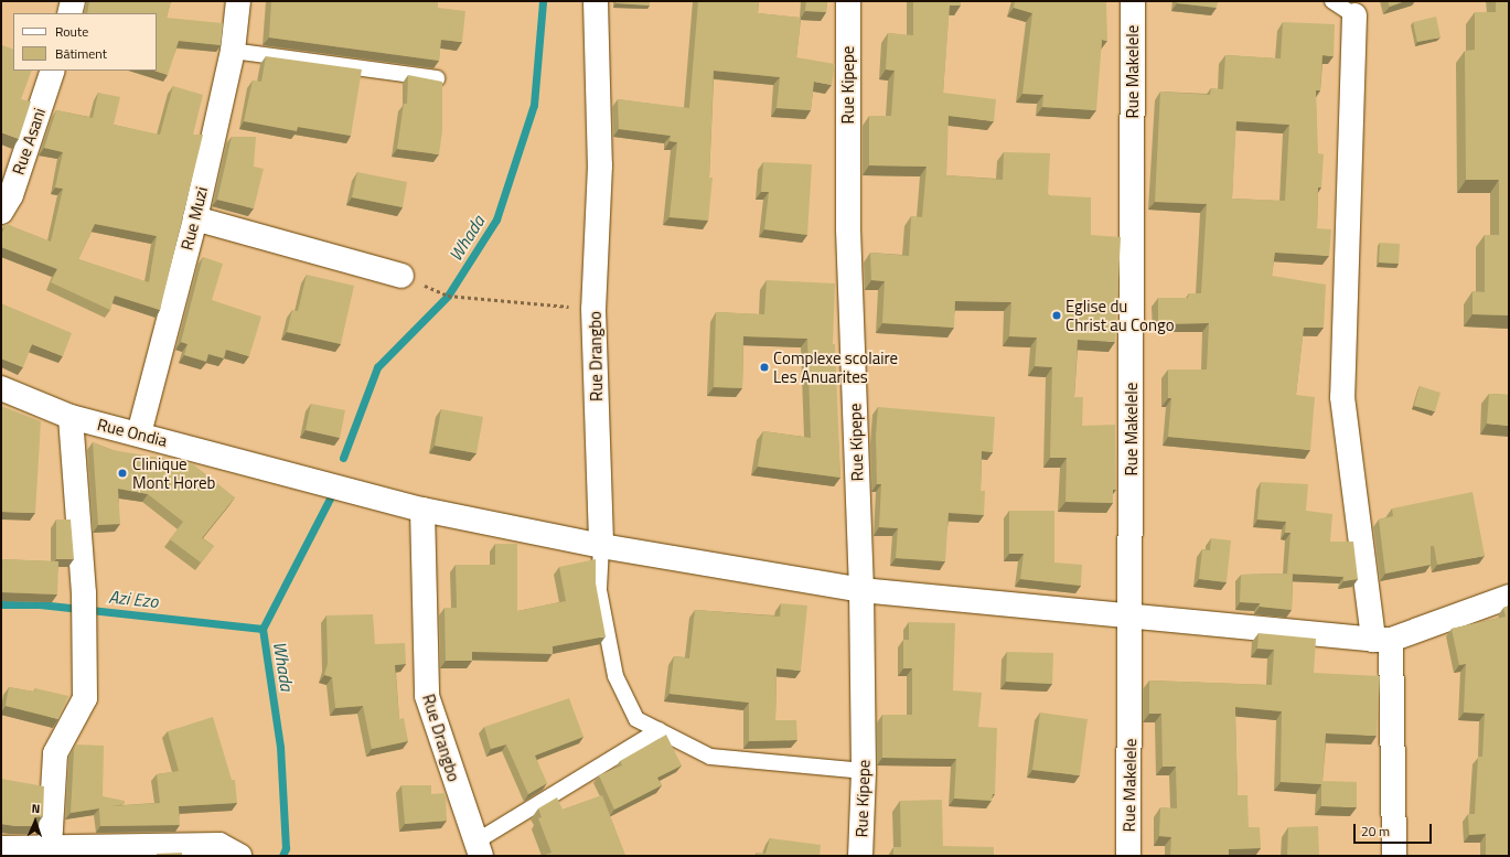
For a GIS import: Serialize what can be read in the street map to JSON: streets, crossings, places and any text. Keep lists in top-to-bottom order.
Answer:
{
  "streets": {
    "street": [
      "Rue Makelele",
      "Rue Kipepe",
      "Rue Asani",
      "Rue Muzi",
      "Rue Drangbo",
      "Rue Ondia"
    ]
  },
  "crossings": [
    ["Rue Makelele", "Rue Ondia"],
    ["Rue Kipepe", "Rue Ondia"],
    ["Rue Muzi", "Rue Ondia"],
    ["Rue Drangbo", "Rue Ondia"]
  ],
  "water": ["Whada", "Azi Ezo"],
  "places": ["Eglise du Christ au Congo", "Complexe scolaire Les Anuarites", "Clinique Mont Horeb"],
  "legend": ["Route", "Bâtiment"],
  "scale_bar": "20 m",
  "north": "top"
}
